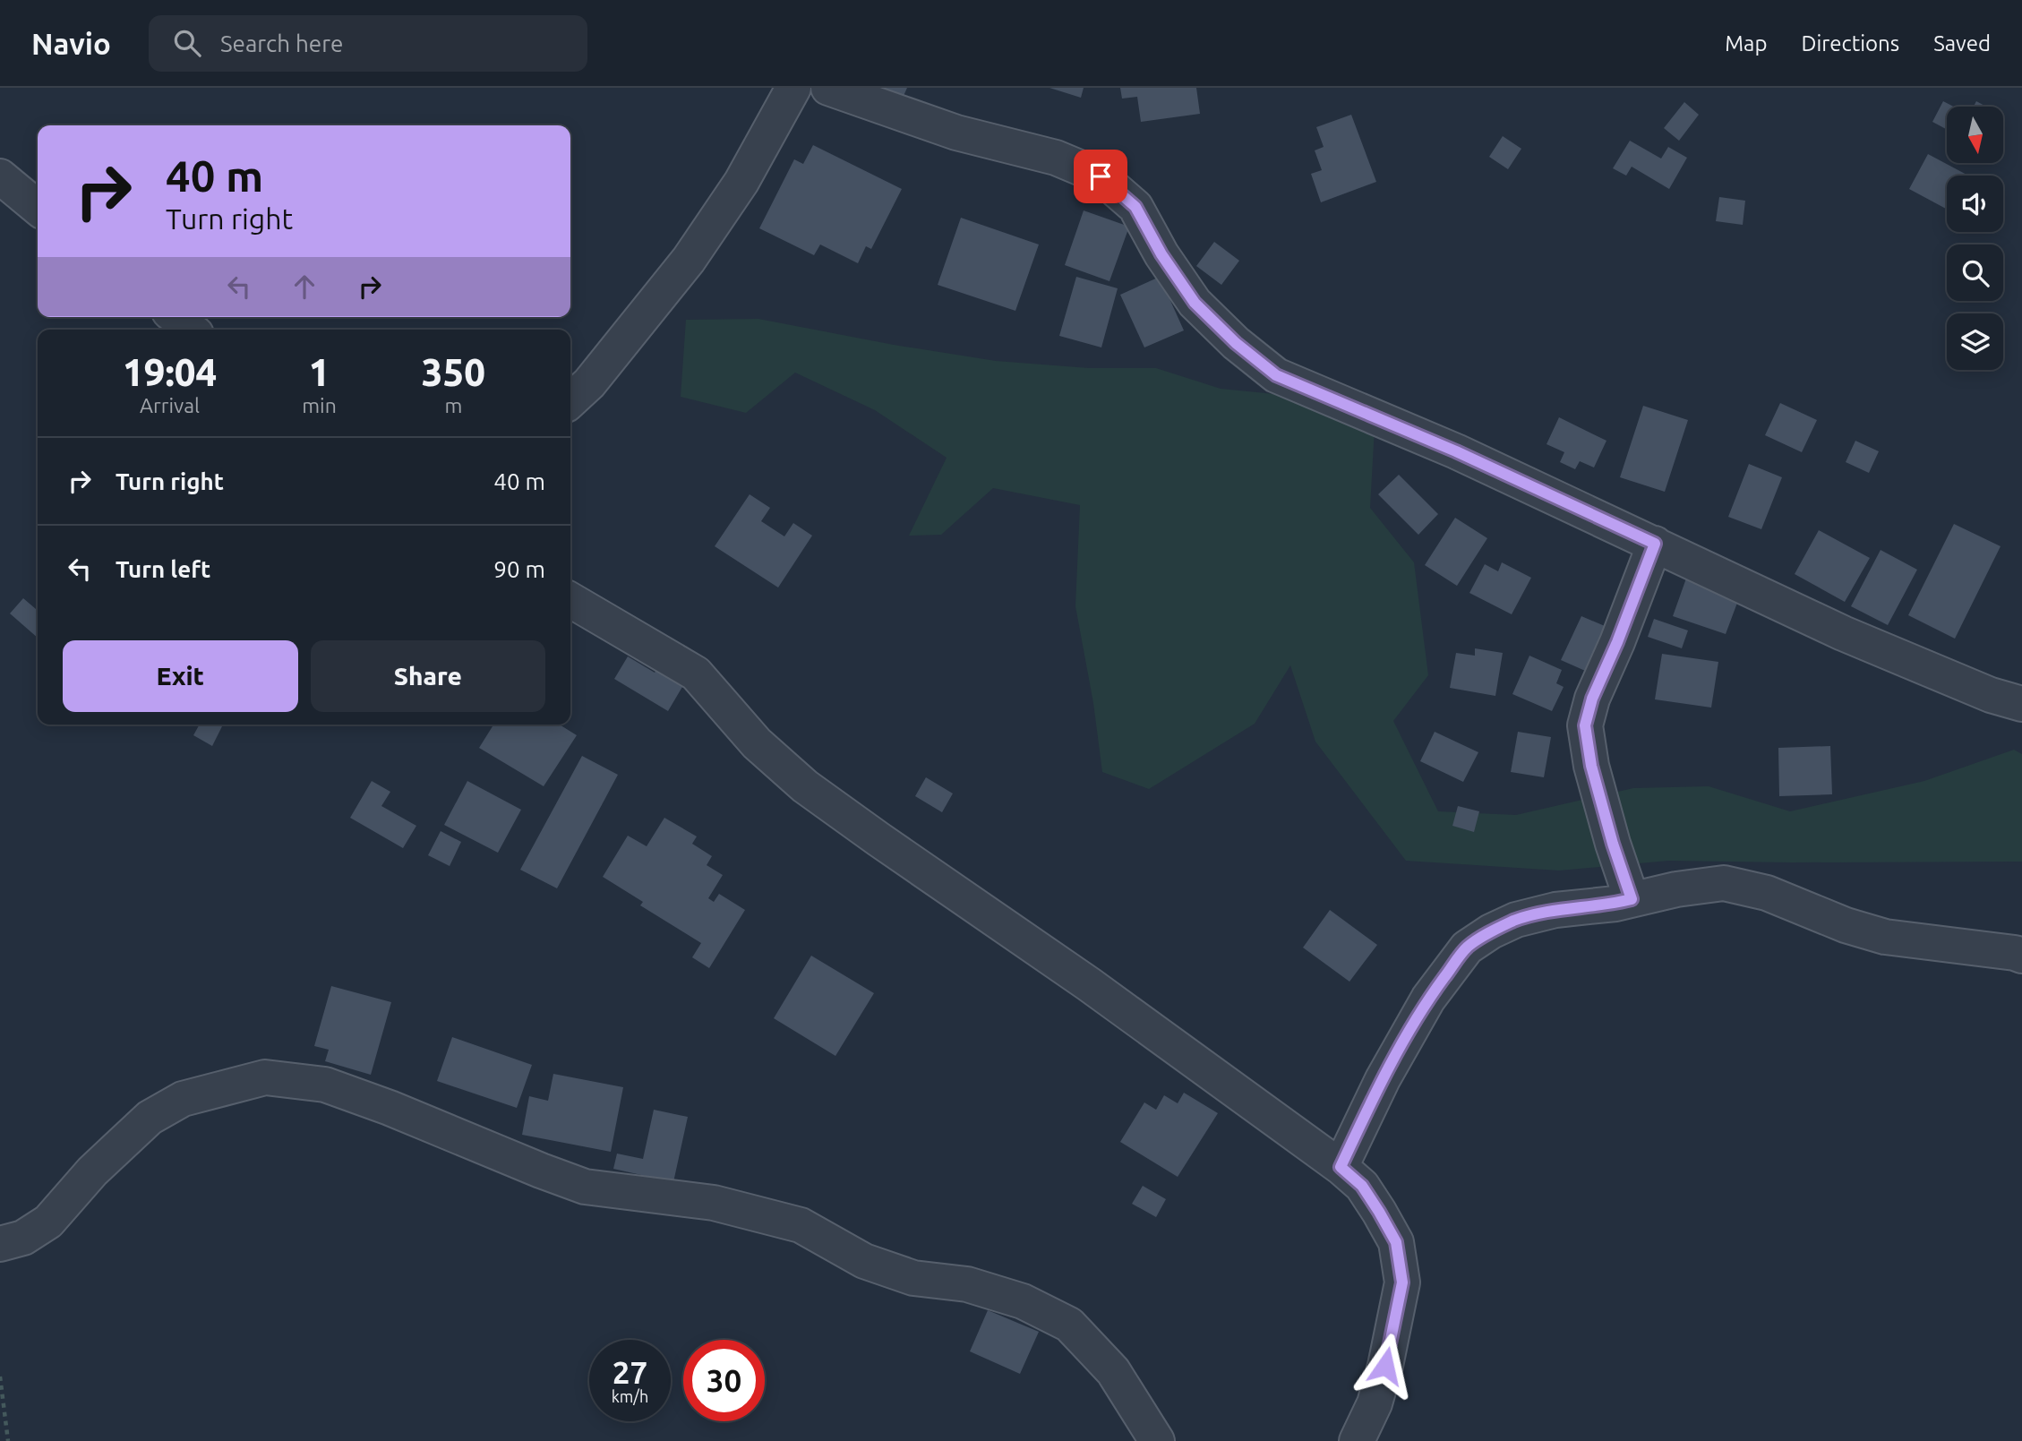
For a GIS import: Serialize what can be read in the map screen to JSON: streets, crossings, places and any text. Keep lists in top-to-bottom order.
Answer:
{
  "north": "bottom",
  "page": {
    "header": "Navio",
    "search": "Search here",
    "nav": ["Map", "Directions", "Saved"],
    "turn": ["40 m", "Turn right"],
    "eta": [
      "19:04",
      "Arrival",
      "1",
      "min",
      "350",
      "m"
    ],
    "list": [
      {
        "name": "Turn right",
        "value": "40 m"
      },
      {
        "name": "Turn left",
        "value": "90 m"
      }
    ],
    "buttons": ["Exit", "Share"],
    "speed": "27 km/h",
    "limit": "30"
  }
}
